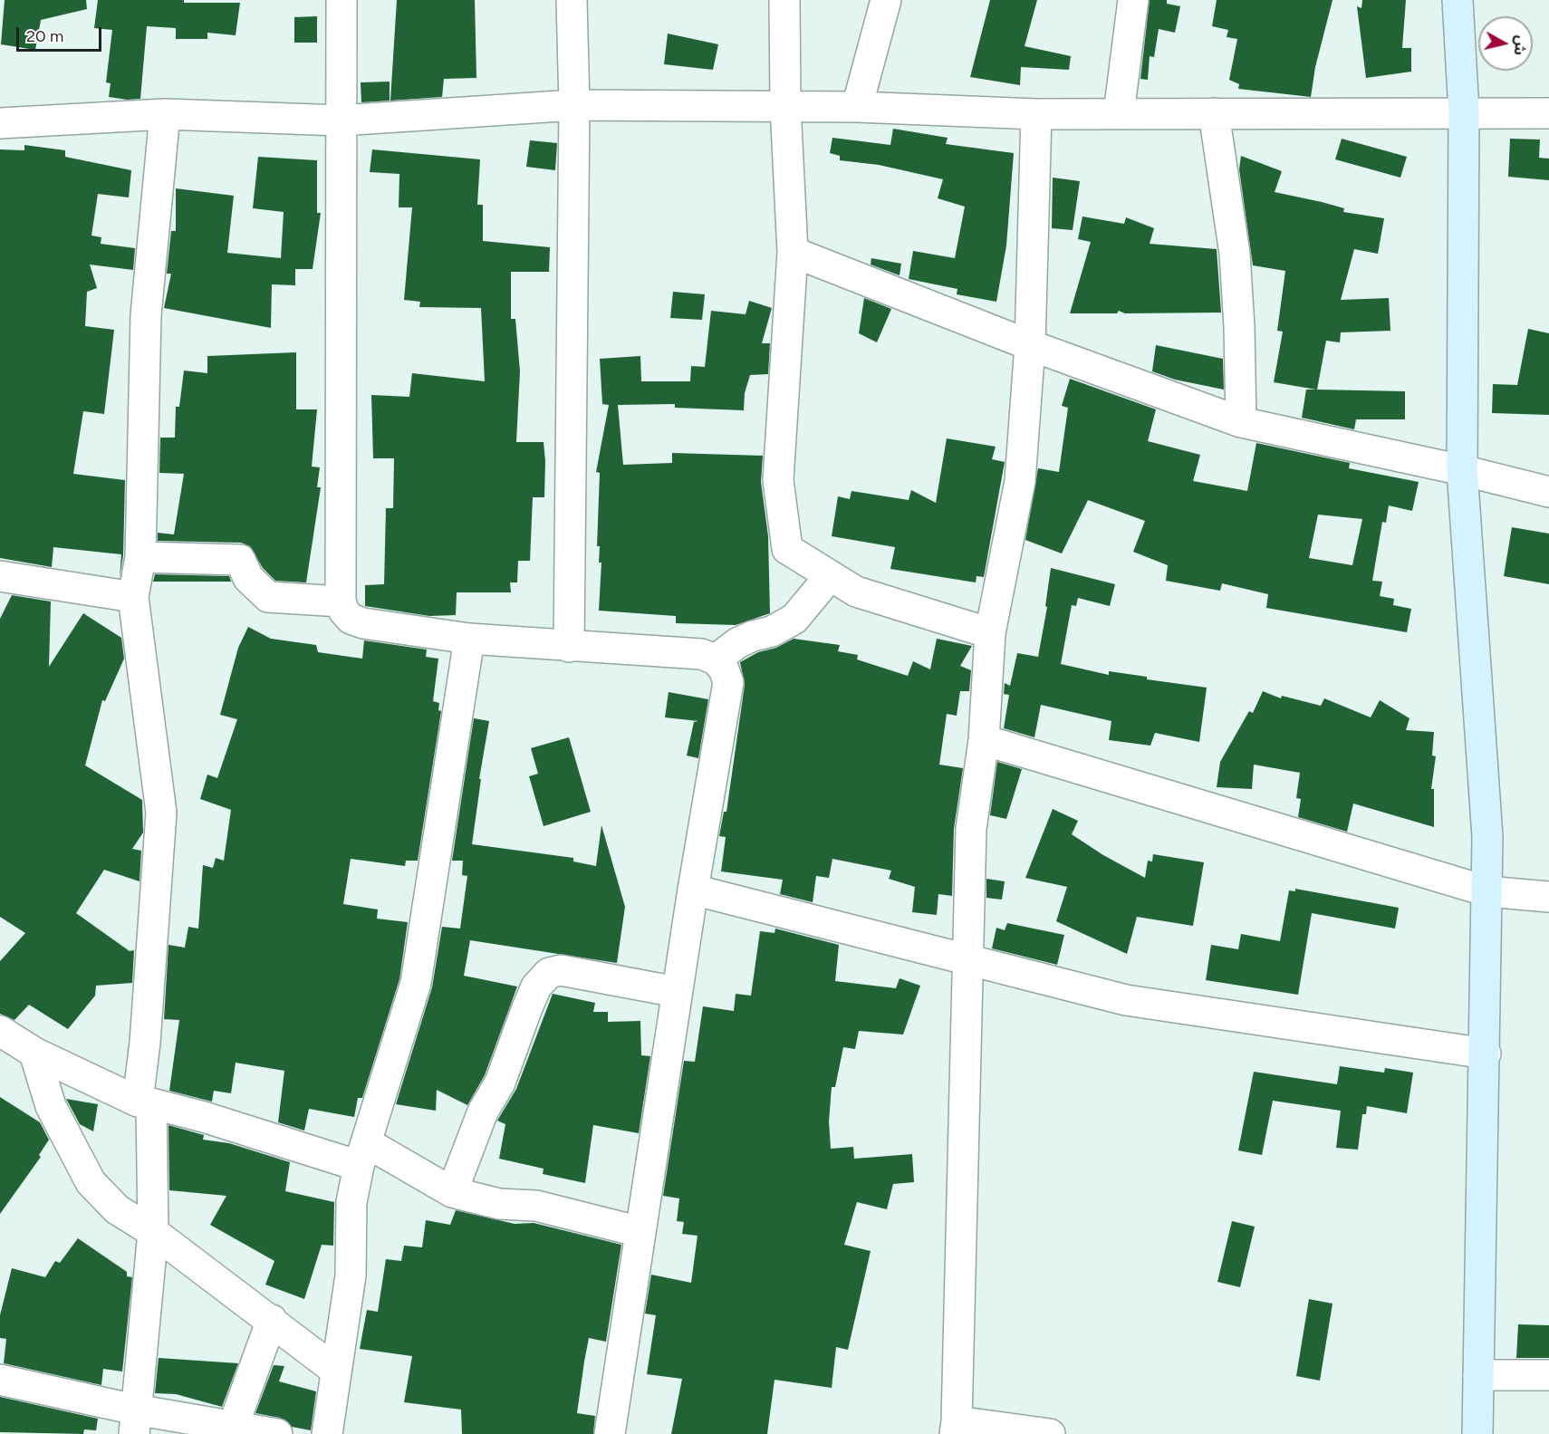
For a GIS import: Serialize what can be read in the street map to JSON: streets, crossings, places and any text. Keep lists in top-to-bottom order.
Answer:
{
  "scale_bar": "20 m",
  "north": "right"
}
